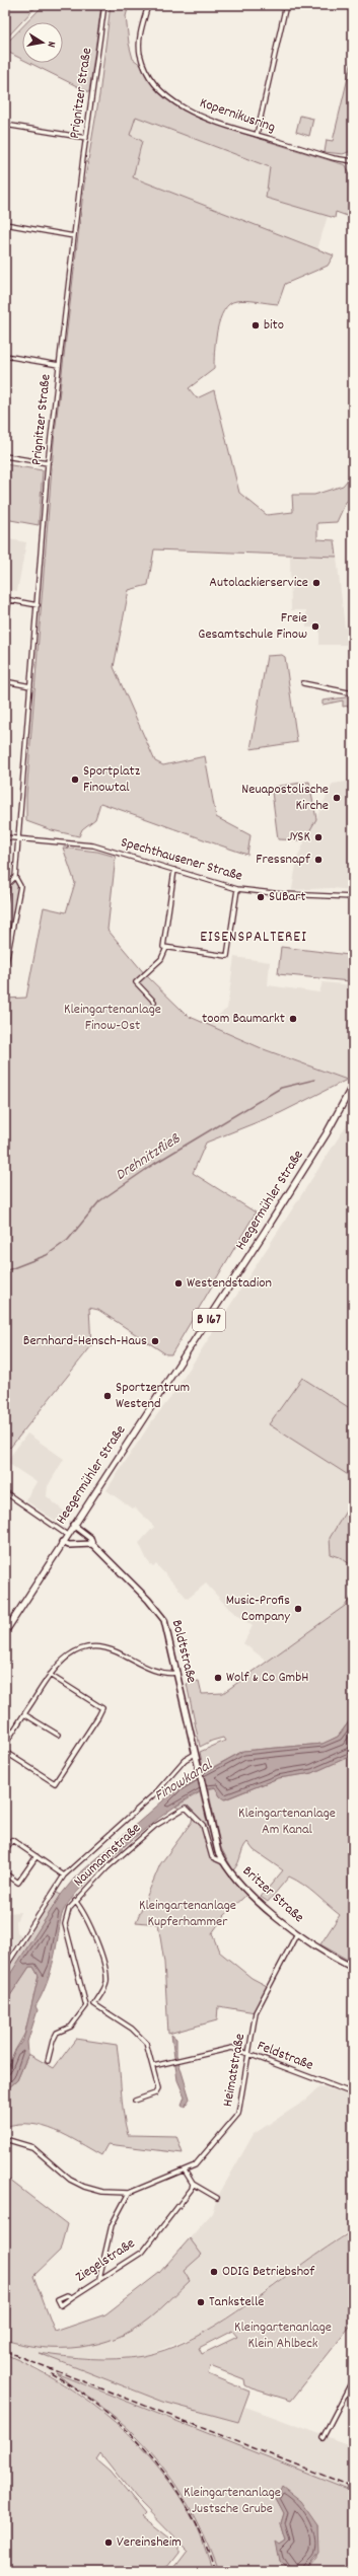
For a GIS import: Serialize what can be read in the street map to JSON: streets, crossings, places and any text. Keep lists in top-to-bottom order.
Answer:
{
  "streets": {
    "main road": [
      "Heegermühler Straße",
      "B 167",
      "Boldtstraße",
      "Britzer Straße"
    ],
    "street": [
      "Prignitzer Straße",
      "Kopernikusring",
      "Spechthausener Straße",
      "Naumannstraße",
      "Feldstraße",
      "Heimatstraße",
      "Ziegelstraße"
    ]
  },
  "crossings": [
    ["Prignitzer Straße", "Spechthausener Straße"],
    ["Heegermühler Straße", "Boldtstraße"],
    ["Boldtstraße", "Britzer Straße"],
    ["Naumannstraße", "Britzer Straße"],
    ["Britzer Straße", "Heimatstraße"],
    ["Feldstraße", "Heimatstraße"]
  ],
  "districts": ["EISENSPALTEREI"],
  "water": ["Drehnitzfließ", "Finowkanal"],
  "parks": [
    "Kleingartenanlage Finow-Ost",
    "Kleingartenanlage Am Kanal",
    "Kleingartenanlage Kupferhammer",
    "Kleingartenanlage Klein Ahlbeck",
    "Kleingartenanlage Justsche Grube"
  ],
  "places": [
    "bito",
    "Autolackierservice",
    "Freie Gesamtschule Finow",
    "Sportplatz Finowtal",
    "Neuapostolische Kirche",
    "JYSK",
    "Fressnapf",
    "SUBart",
    "toom Baumarkt",
    "Westendstadion",
    "Bernhard-Hensch-Haus",
    "Sportzentrum Westend",
    "Music-Profis Company",
    "Wolf & Co GmbH",
    "ODIG Betriebshof",
    "Tankstelle",
    "Vereinsheim"
  ],
  "north": "right"
}
